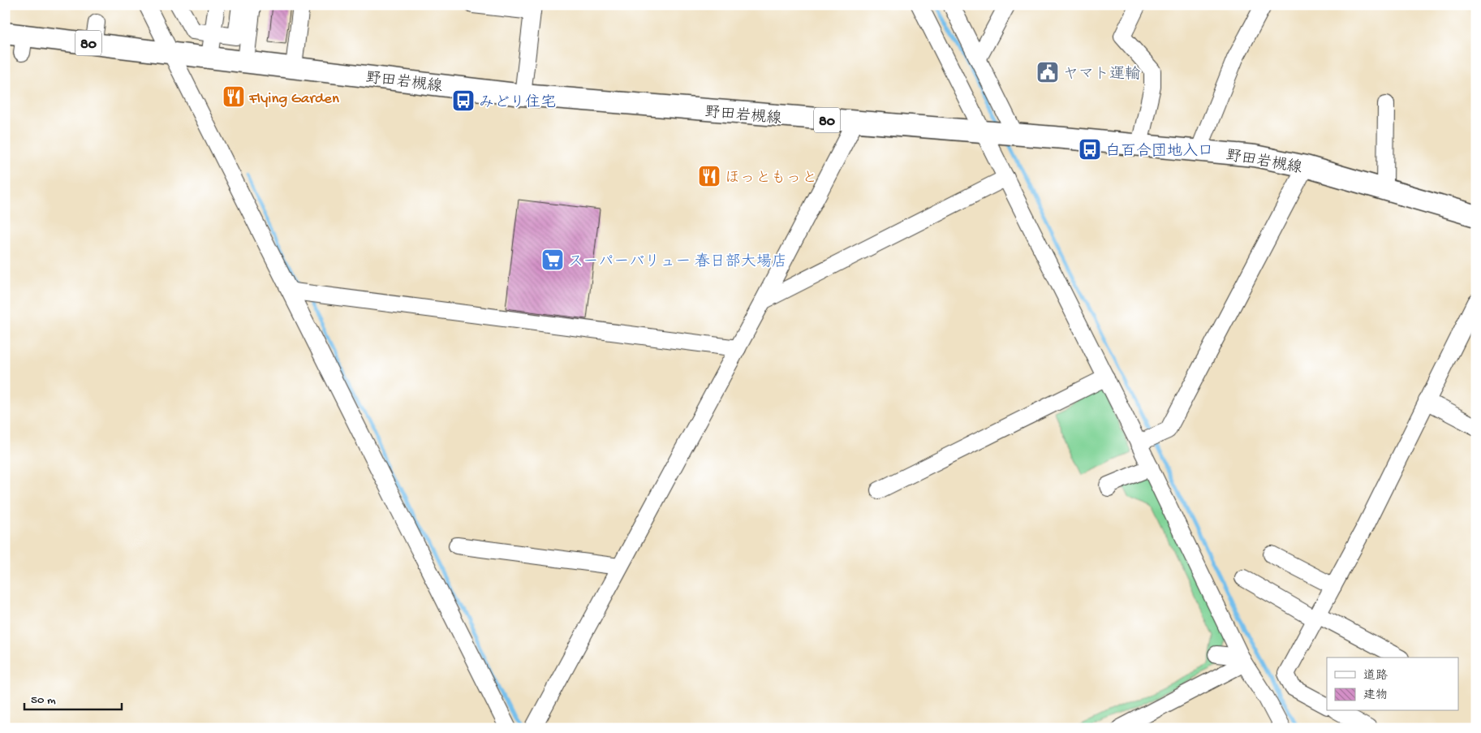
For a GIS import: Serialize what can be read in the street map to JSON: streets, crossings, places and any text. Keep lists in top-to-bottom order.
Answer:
{
  "streets": {
    "main road": ["80", "野田岩槻線"]
  },
  "places": {
    "public building": ["ヤマト運輸"],
    "restaurant": ["Flying Garden", "ほっともっと"],
    "bus stop": ["みどり住宅", "白百合団地入口"],
    "supermarket": ["スーパーバリュー 春日部大場店"]
  },
  "legend": ["道路", "建物"],
  "scale_bar": "50 m"
}
